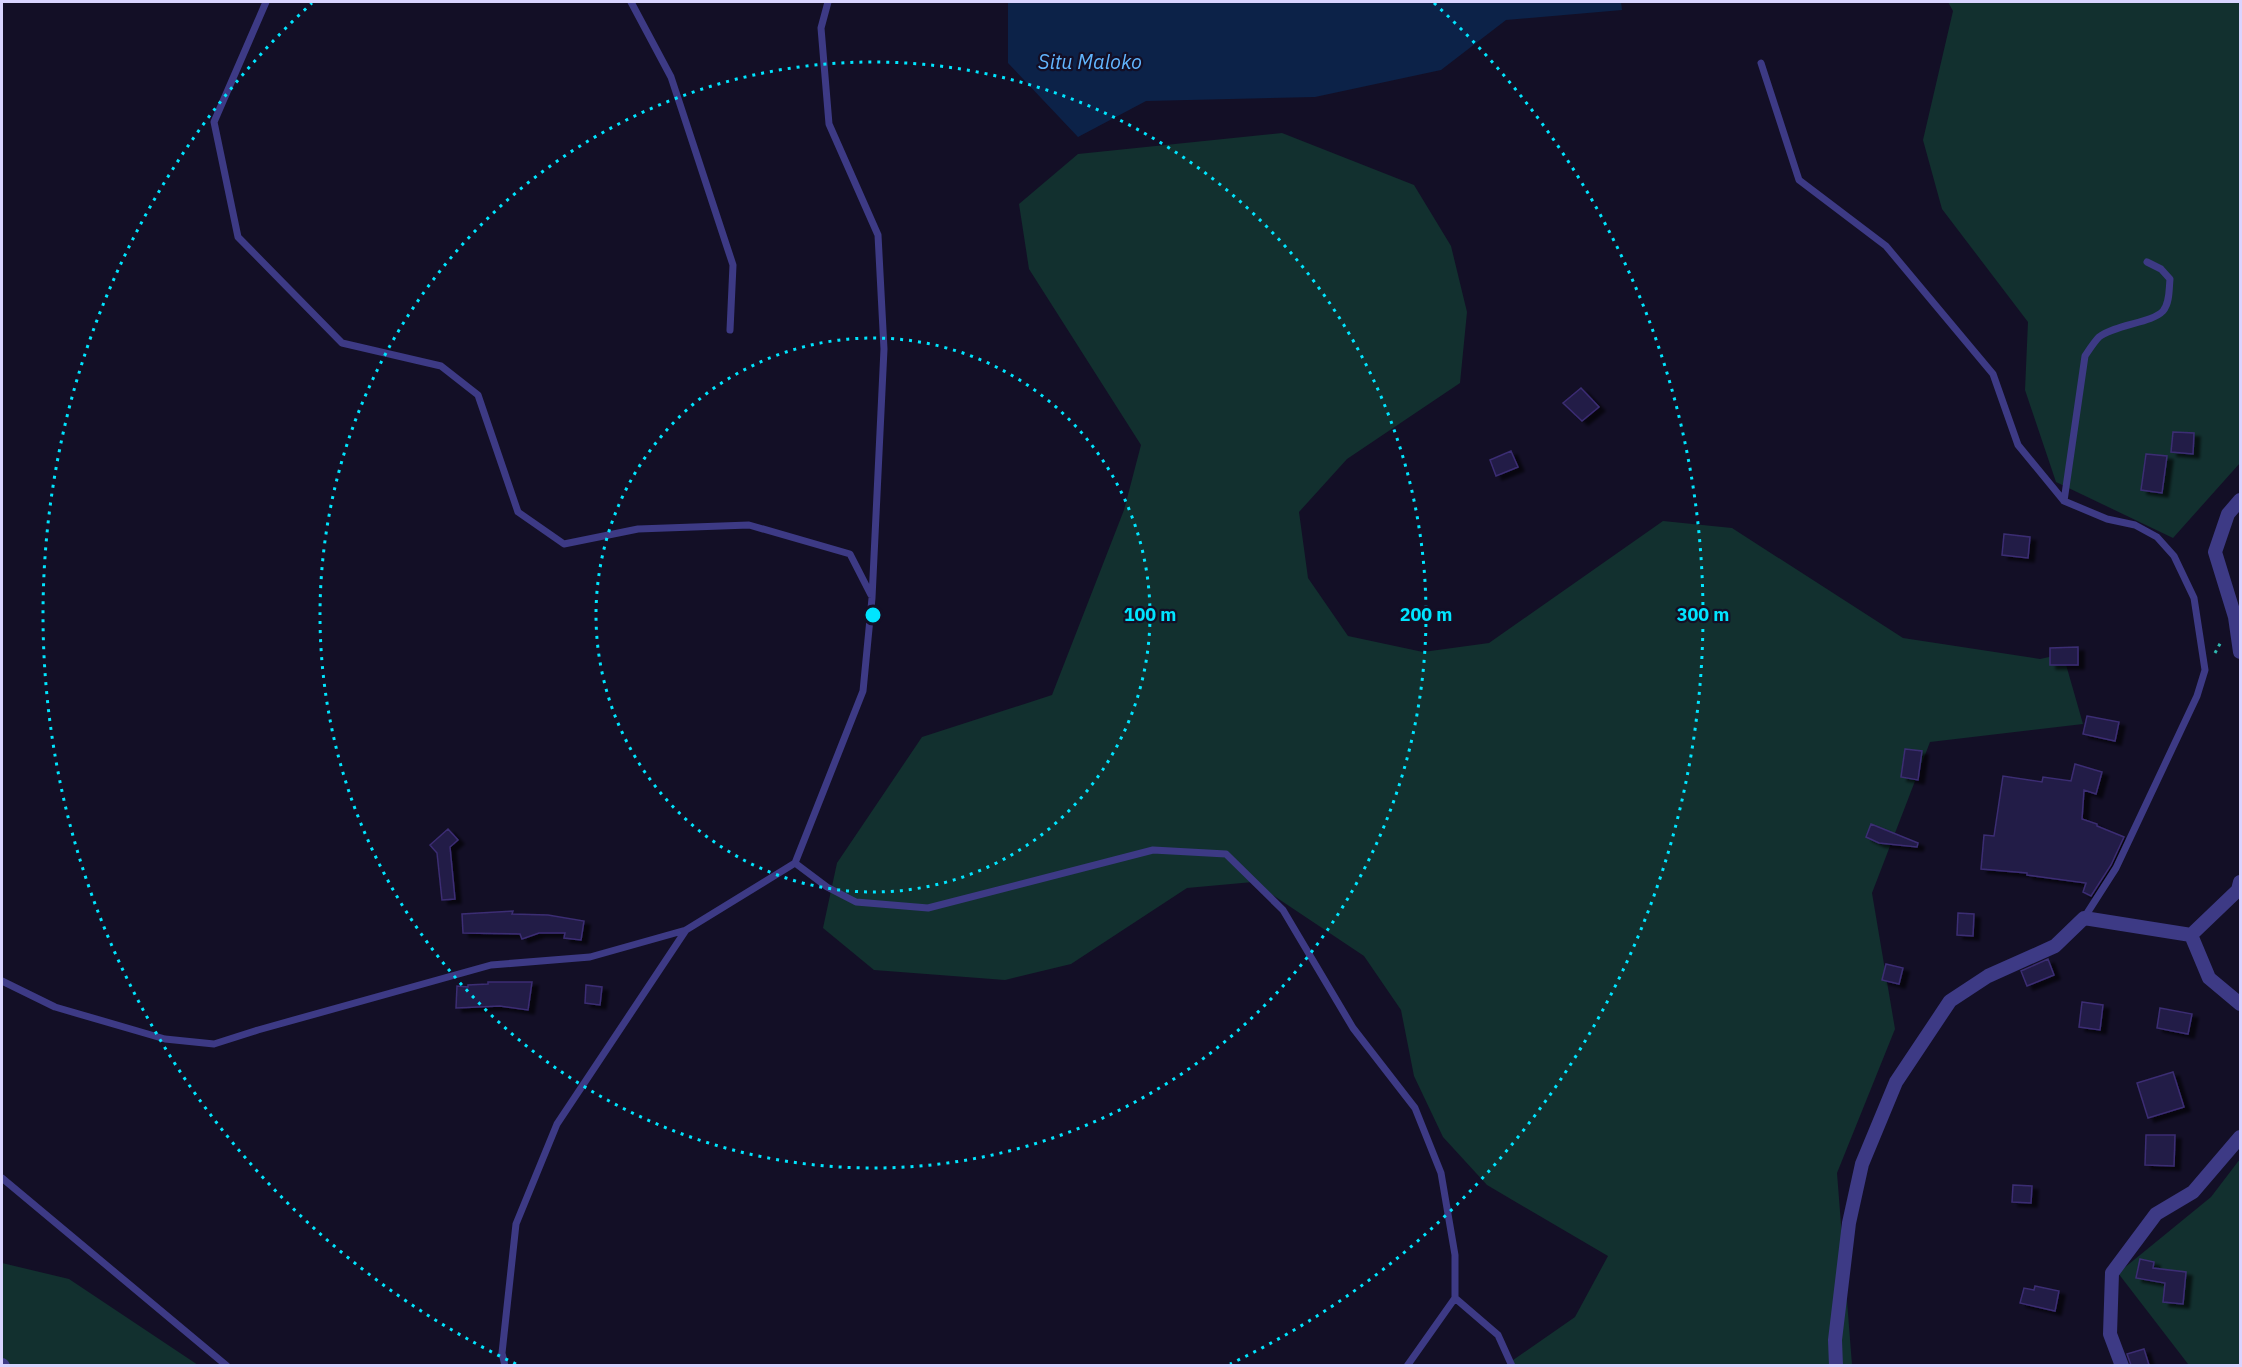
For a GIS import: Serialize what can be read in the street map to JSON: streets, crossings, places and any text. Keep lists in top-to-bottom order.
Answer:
{
  "water": ["Situ Maloko"],
  "rings": ["100 m", "200 m", "300 m"]
}
